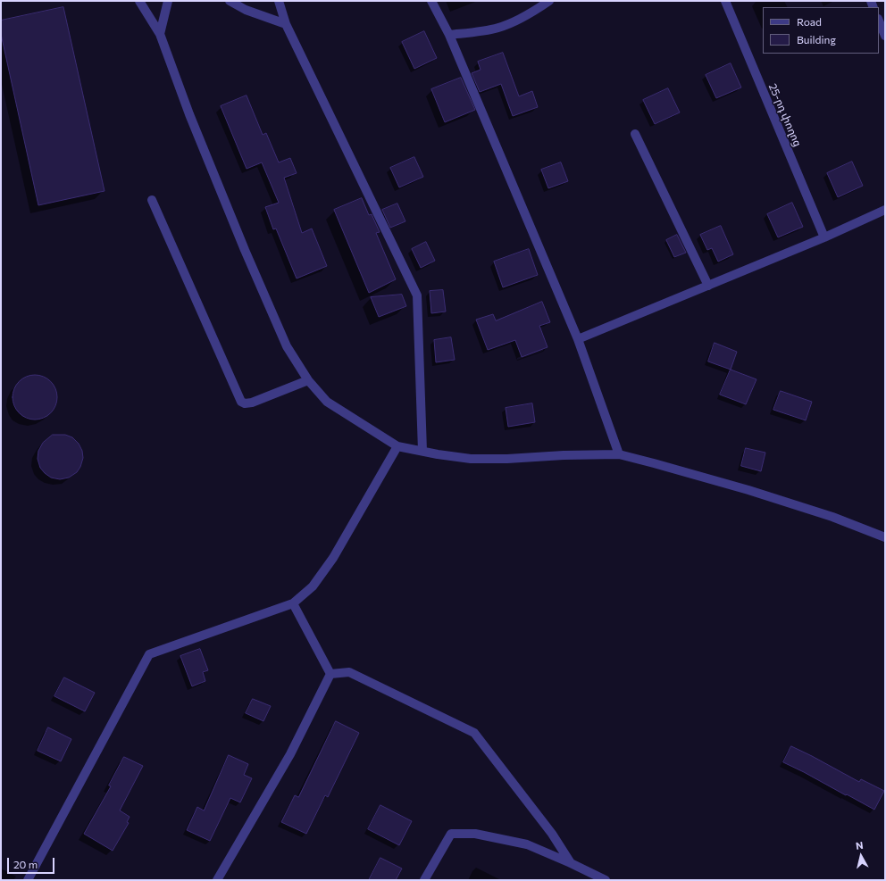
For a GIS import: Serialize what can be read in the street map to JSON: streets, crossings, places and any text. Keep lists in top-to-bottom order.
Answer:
{
  "streets": {
    "street": ["25-րդ փողոց"]
  },
  "legend": ["Road", "Building"],
  "scale_bar": "20 m",
  "north": "top"
}
